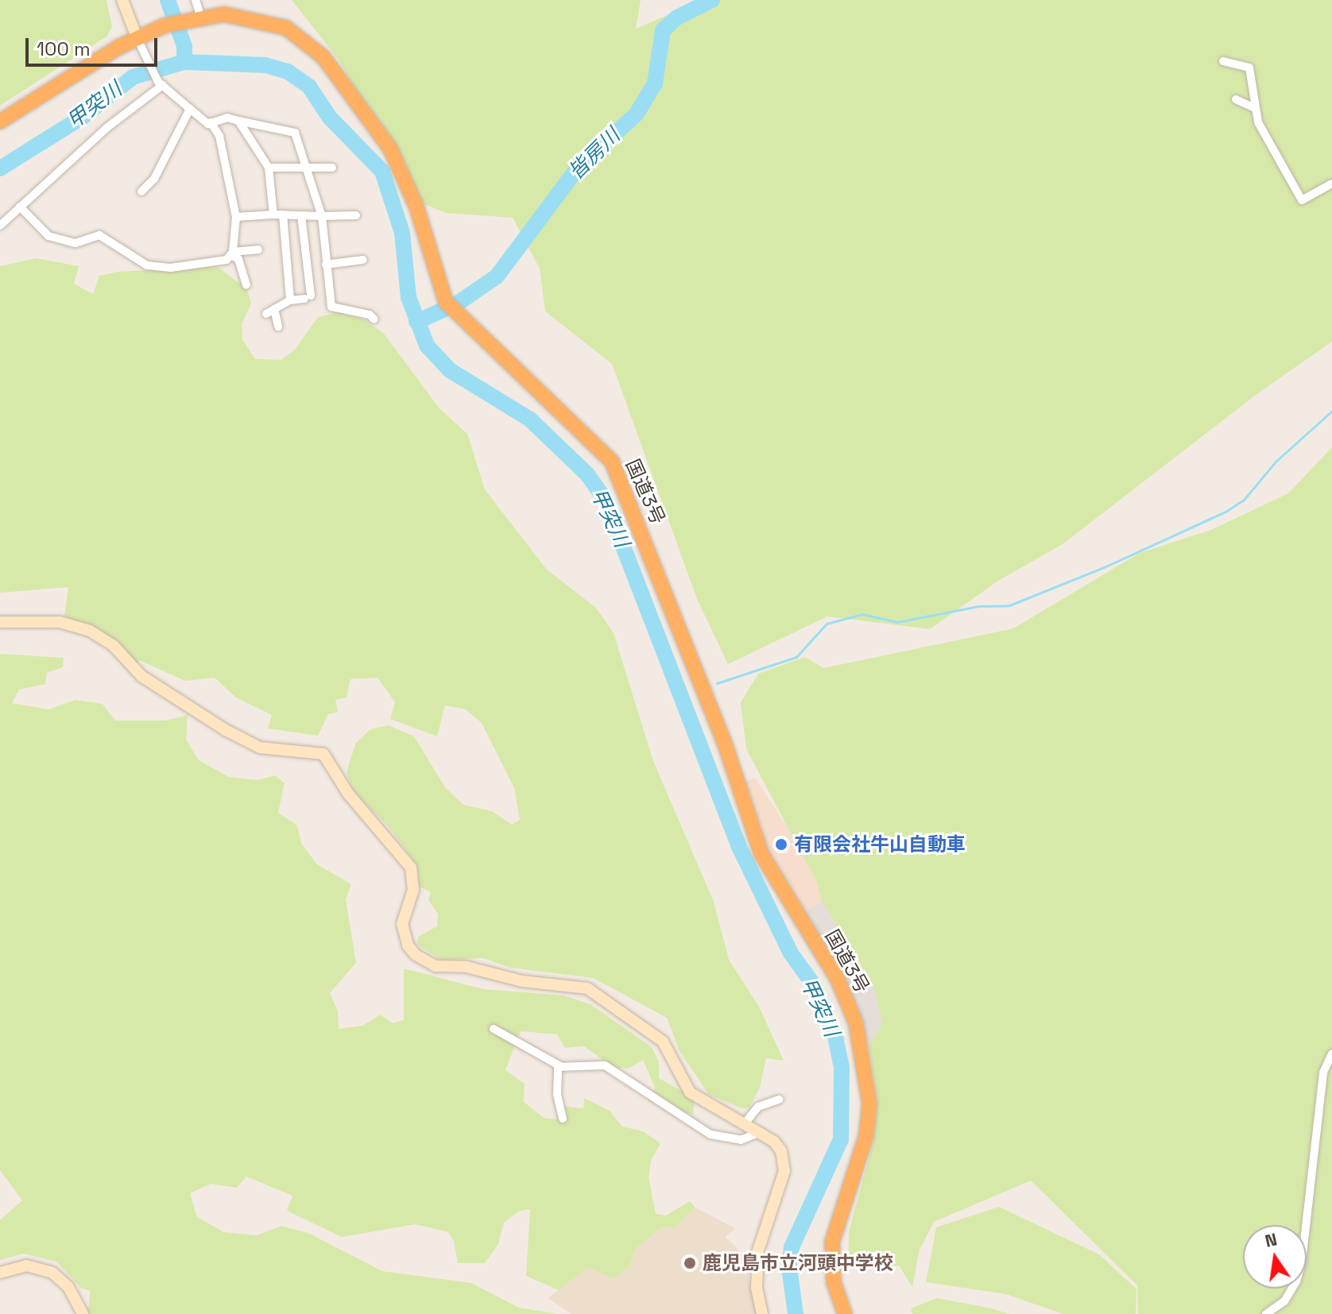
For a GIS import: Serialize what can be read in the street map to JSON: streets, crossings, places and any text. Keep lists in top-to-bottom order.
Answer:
{
  "streets": {
    "highway": ["国道3号"]
  },
  "water": ["甲突川", "皆房川"],
  "places": ["有限会社牛山自動車", "鹿児島市立河頭中学校"],
  "scale_bar": "100 m",
  "north": "top"
}
